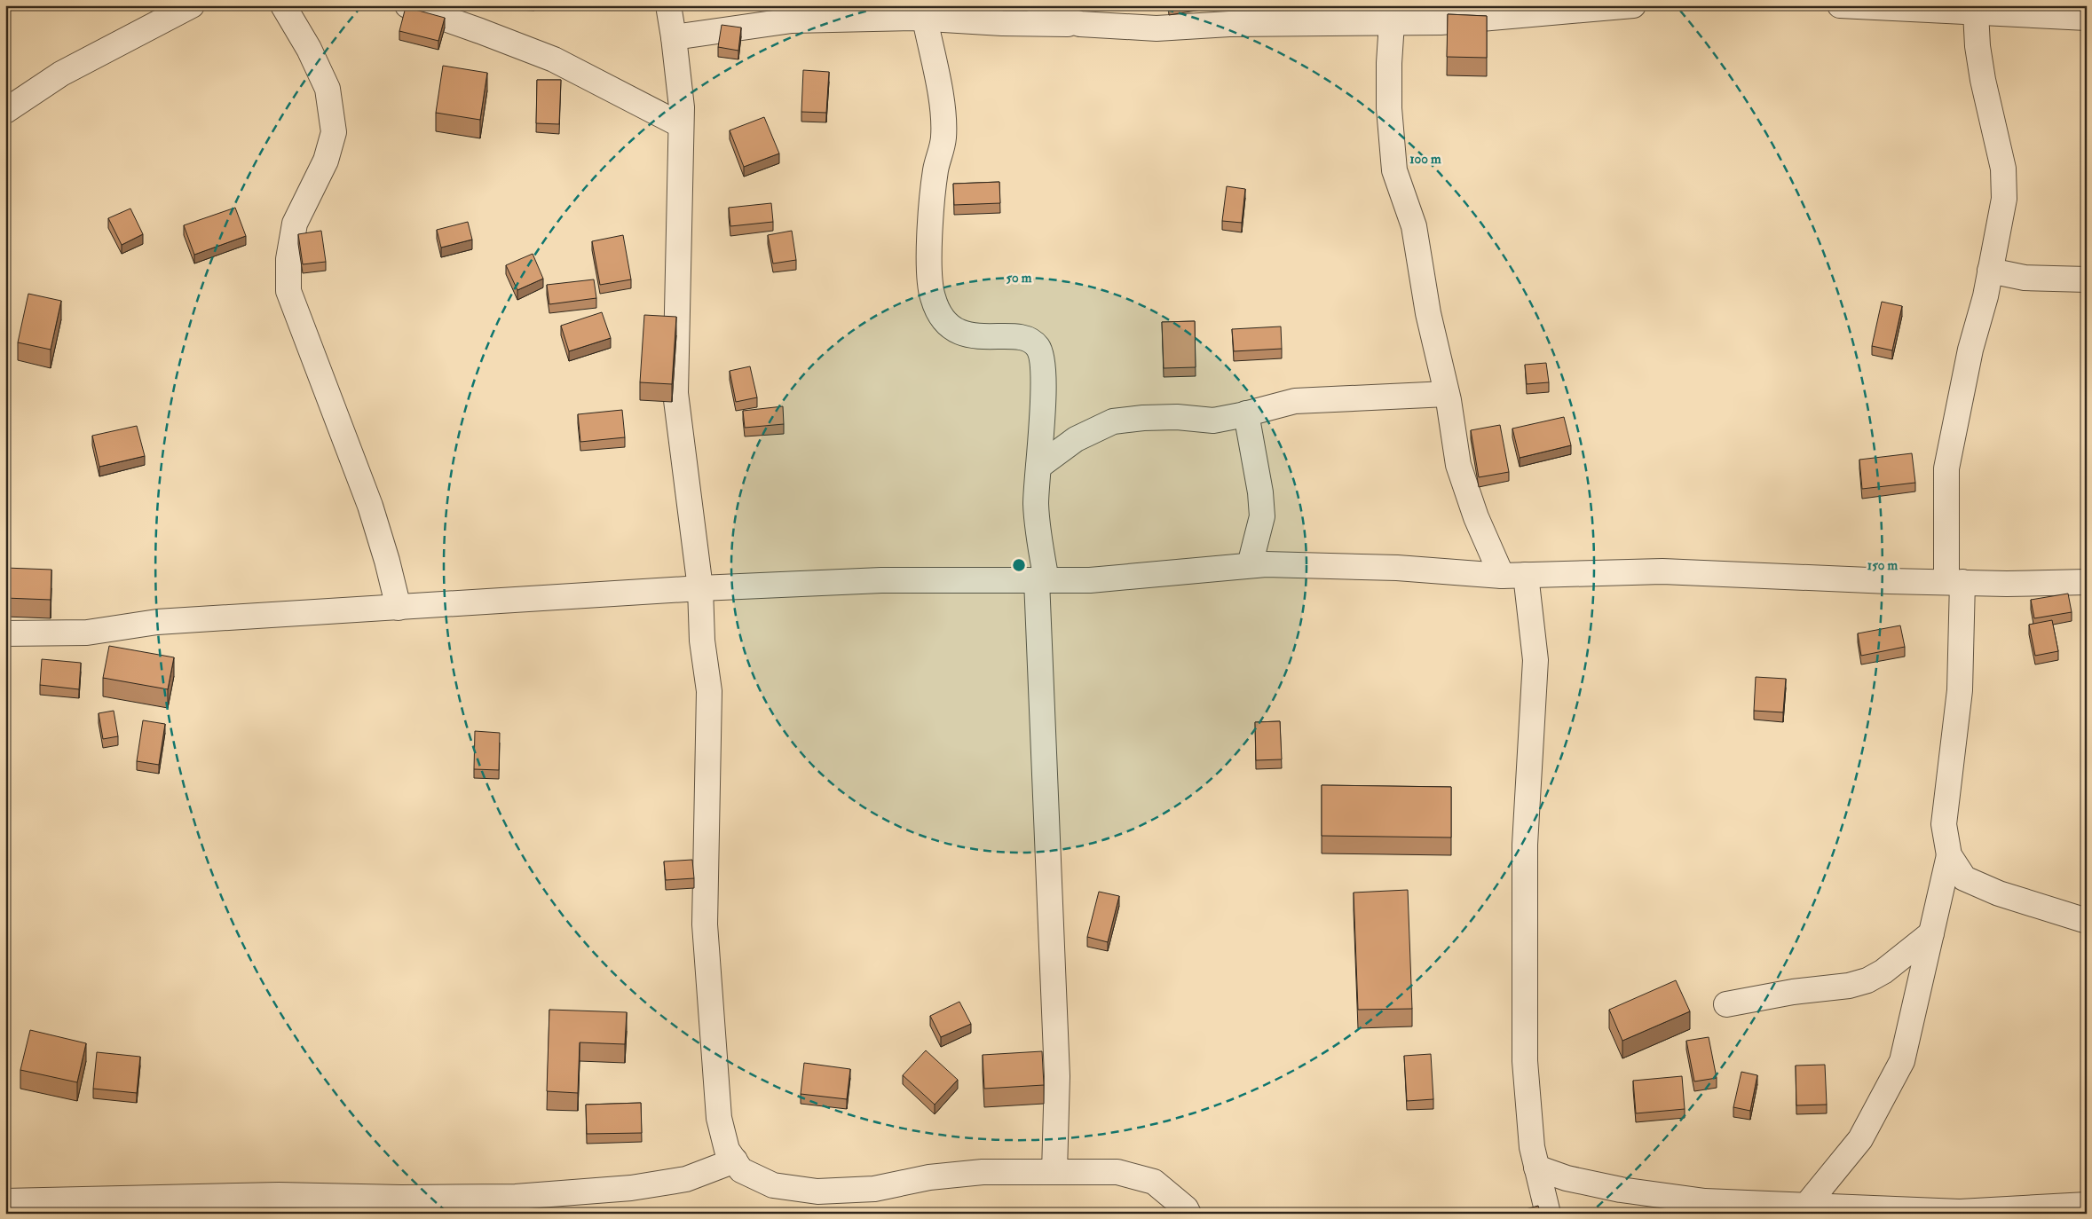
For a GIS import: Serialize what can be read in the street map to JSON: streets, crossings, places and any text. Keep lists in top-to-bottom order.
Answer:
{
  "rings": ["100 m", "50 m", "150 m"]
}
